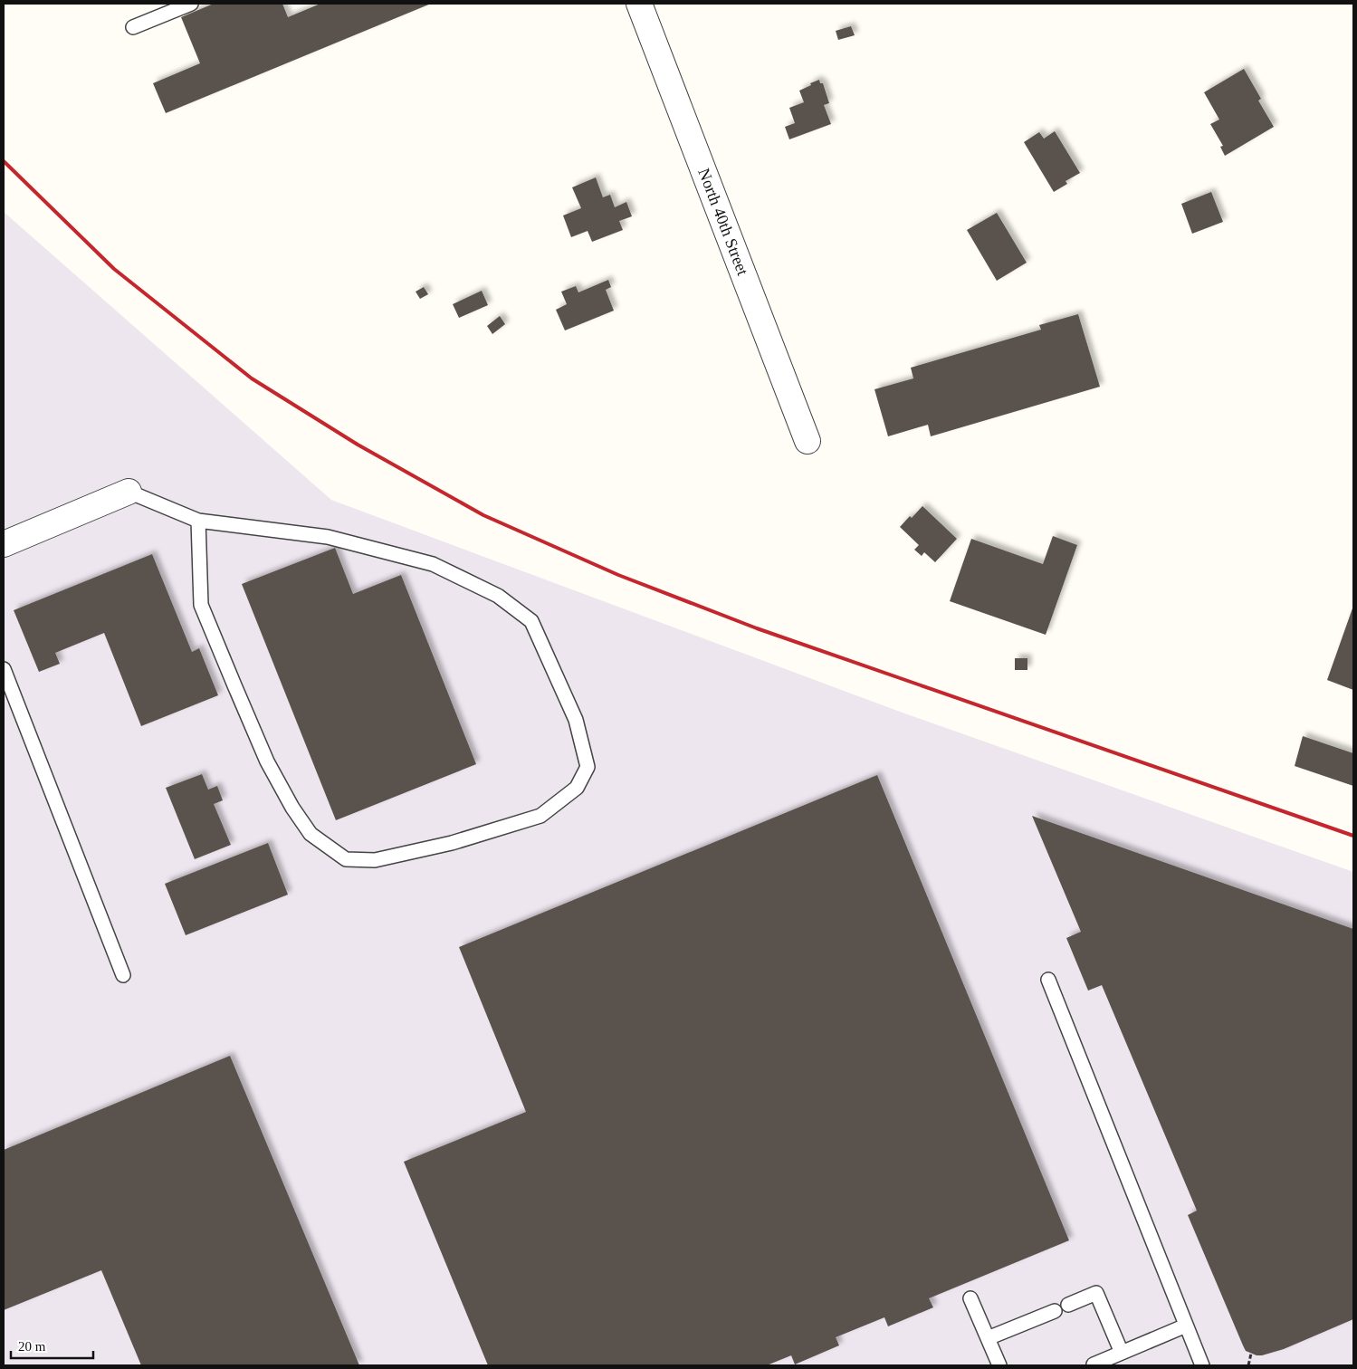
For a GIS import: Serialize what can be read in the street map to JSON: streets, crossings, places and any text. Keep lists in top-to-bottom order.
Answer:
{
  "streets": {
    "street": ["North 40th Street"]
  },
  "scale_bar": "20 m"
}
